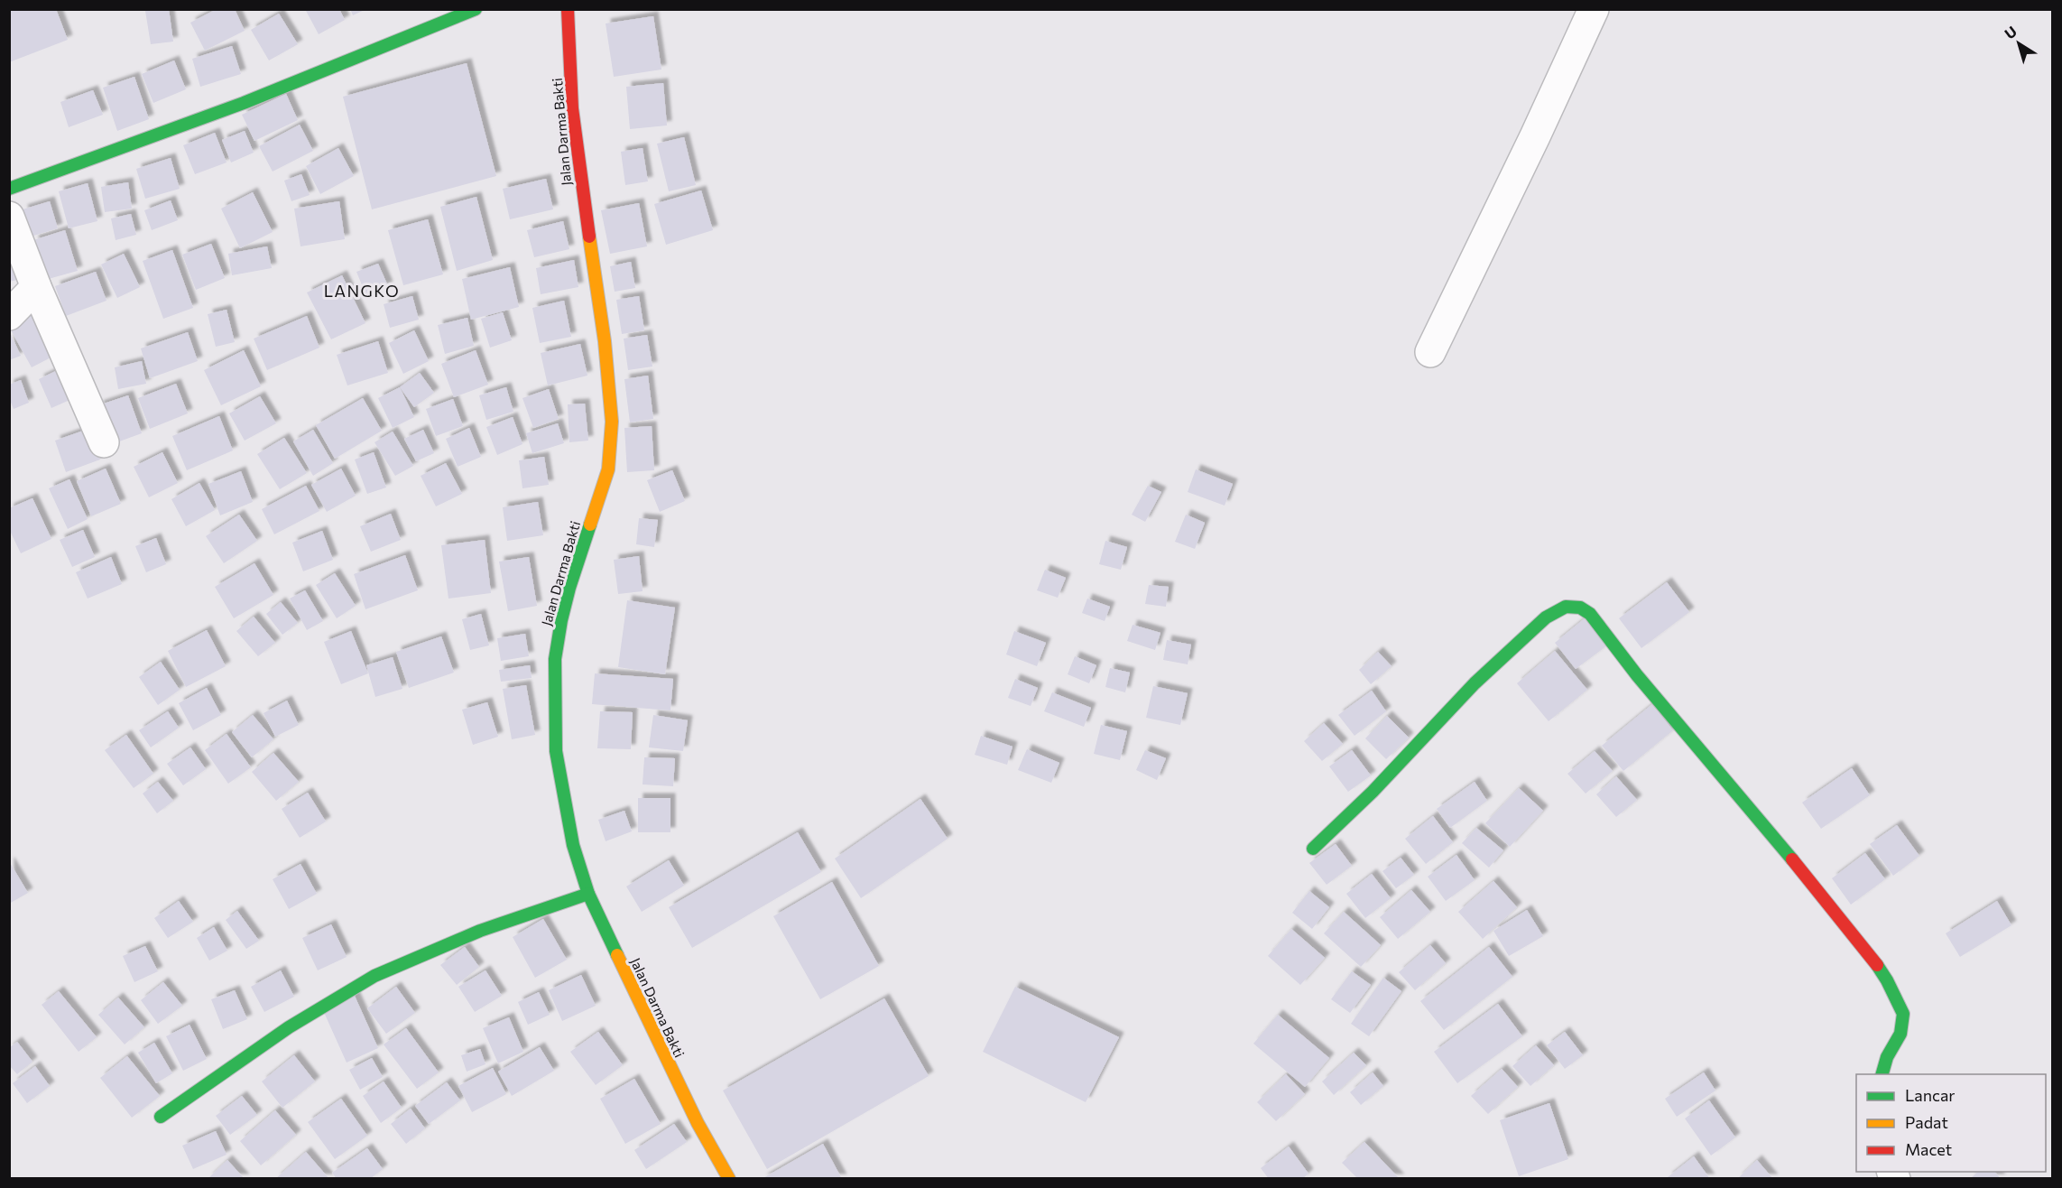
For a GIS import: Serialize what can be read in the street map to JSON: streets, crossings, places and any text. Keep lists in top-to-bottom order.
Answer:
{
  "streets": {
    "street": ["Jalan Darma Bakti"]
  },
  "districts": ["LANGKO"],
  "legend": ["Lancar", "Padat", "Macet"],
  "north": "top left"
}
